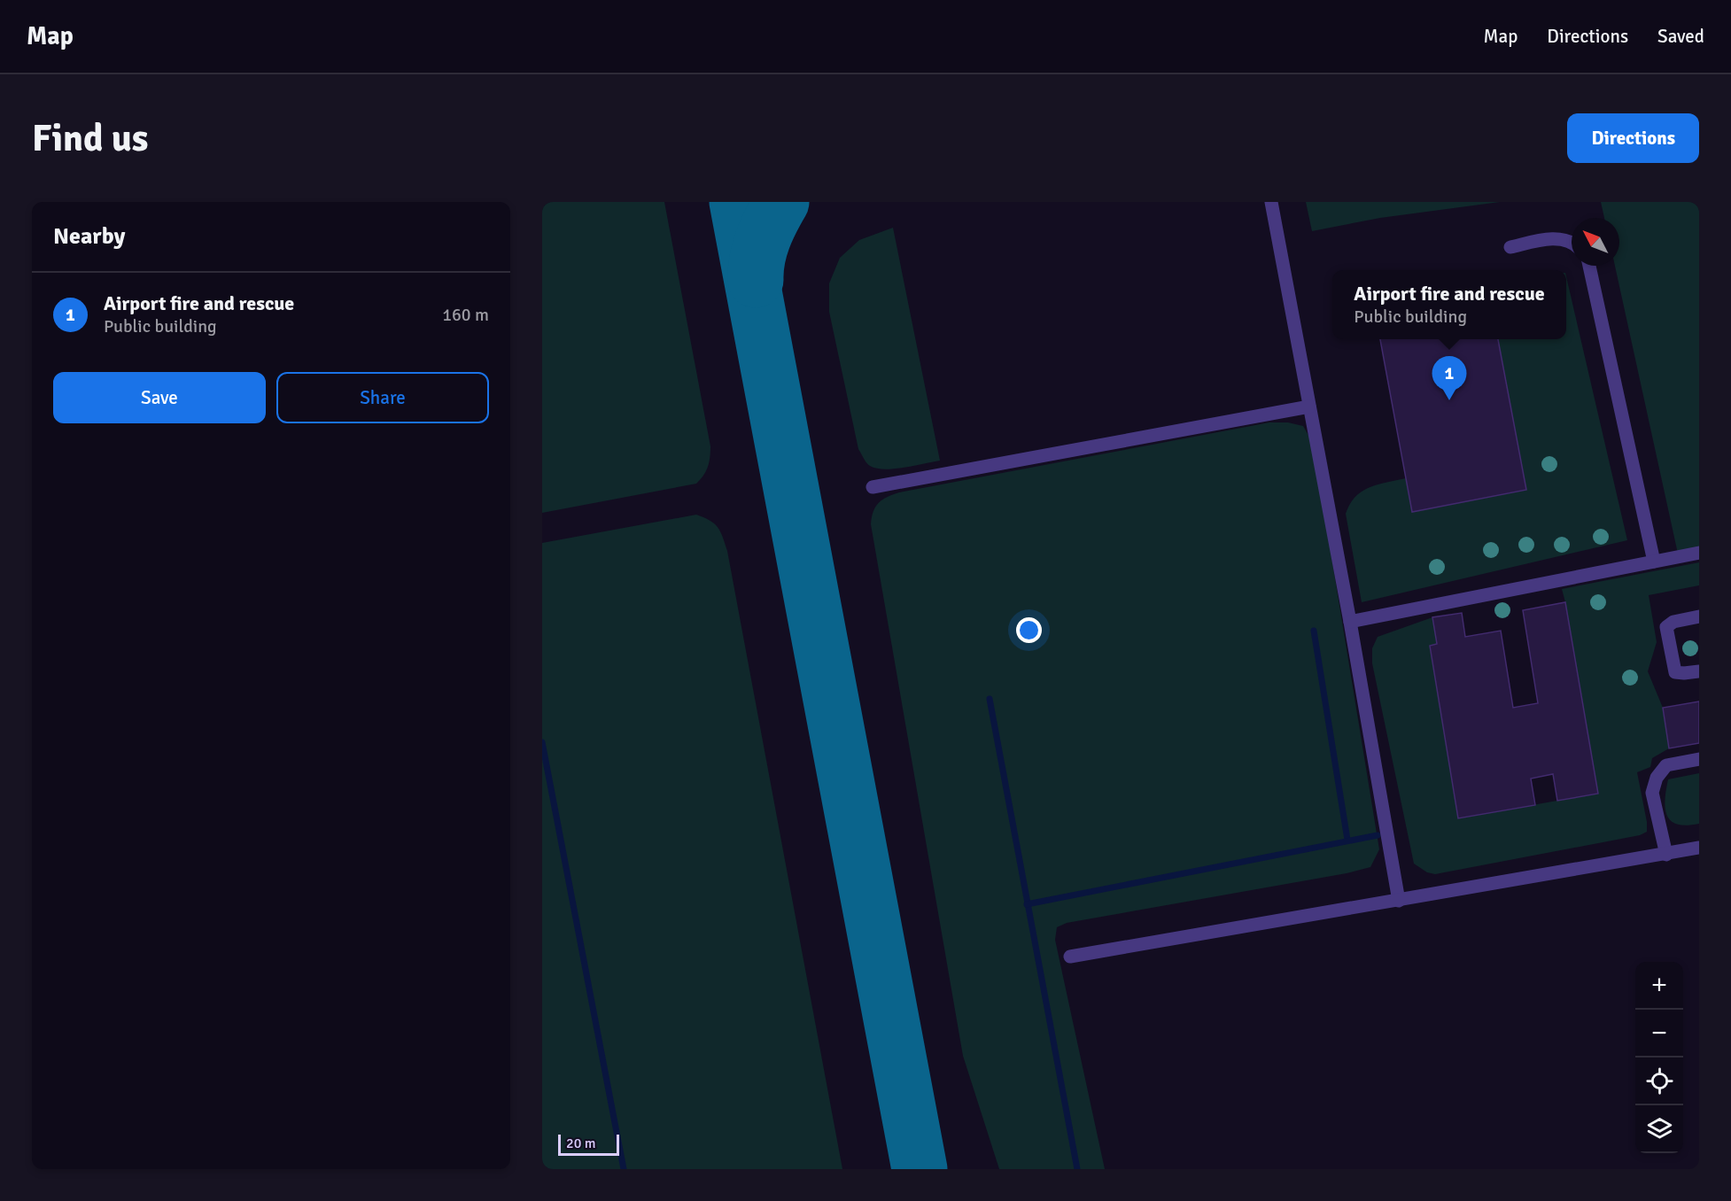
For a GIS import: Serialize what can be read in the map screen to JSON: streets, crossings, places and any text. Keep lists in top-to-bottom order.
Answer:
{
  "scale_bar": "20 m",
  "north": "top left",
  "page": {
    "header": "Map",
    "nav": ["Map", "Directions", "Saved"],
    "buttons": [
      "Directions",
      ["Save", "Share"]
    ],
    "title": "Find us",
    "heading": "Nearby",
    "popup": ["Airport fire and rescue", "Public building"],
    "list": [
      {
        "mark": "1",
        "name": "Airport fire and rescue",
        "note": "Public building",
        "value": "160 m"
      }
    ],
    "pins": "1",
    "map_buttons": ["+", "−"],
    "scale": "20 m"
  }
}
